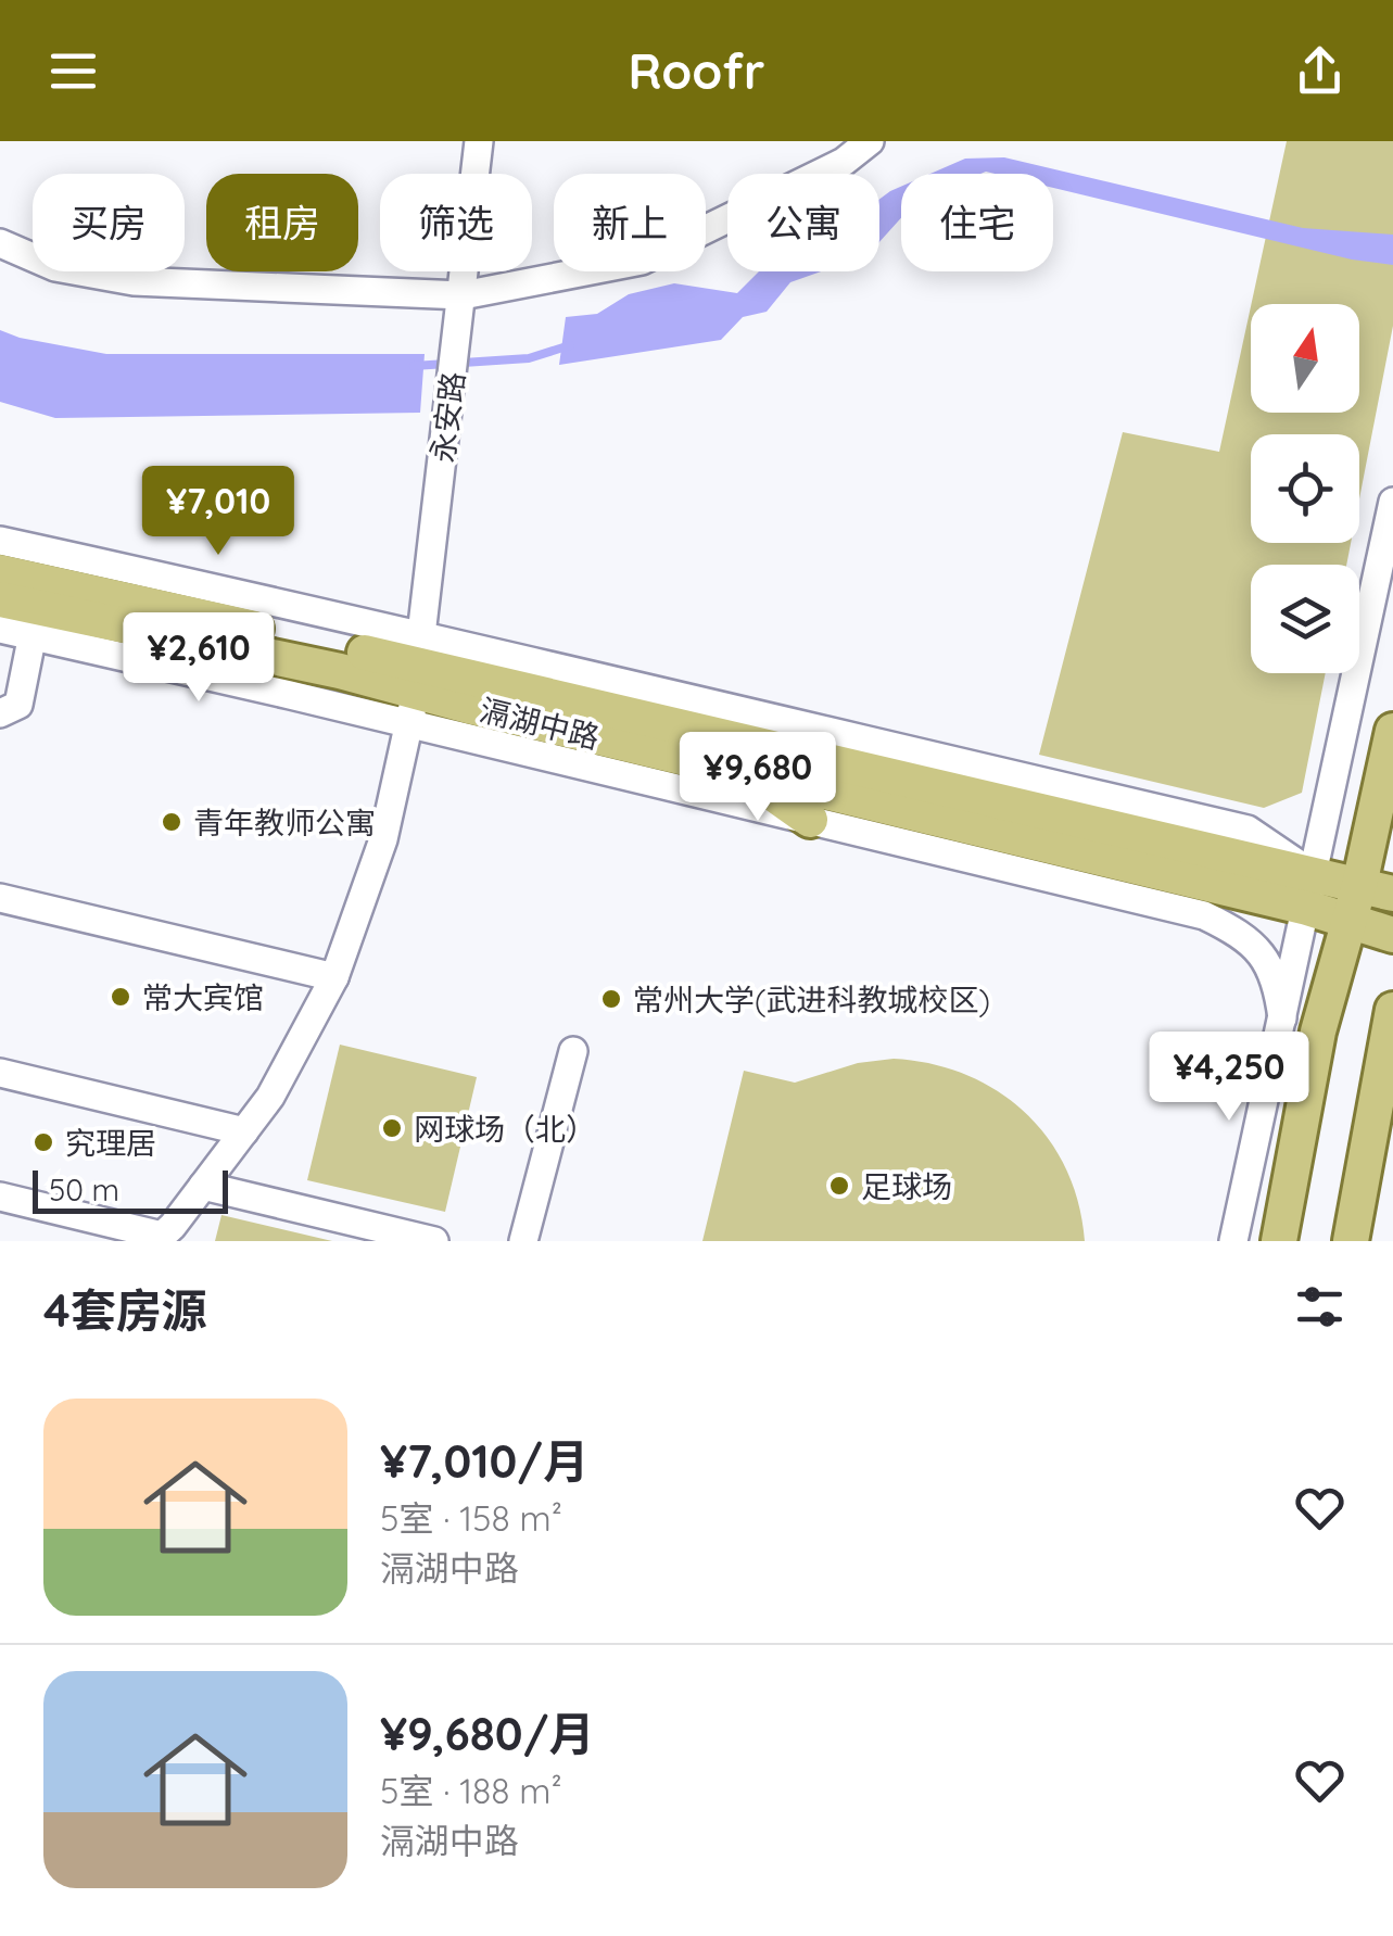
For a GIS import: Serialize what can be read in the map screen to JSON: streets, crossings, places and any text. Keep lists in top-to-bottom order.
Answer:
{
  "streets": {
    "main road": ["滆湖中路"],
    "street": ["永安路"]
  },
  "crossings": [
    ["永安路", "滆湖中路"]
  ],
  "places": [
    "青年教师公寓",
    "常大宾馆",
    "常州大学(武进科教城校区)",
    "网球场（北）",
    "究理居",
    "足球场"
  ],
  "scale_bar": "50 m",
  "north": "top",
  "page": {
    "header": "Roofr",
    "chip": [
      "买房",
      "租房",
      "筛选",
      "新上",
      "公寓",
      "住宅"
    ],
    "price": [
      "¥7,010",
      "¥2,610",
      "¥9,680",
      "¥4,250"
    ],
    "scale": "50 m",
    "heading": "4套房源",
    "list": [
      {
        "name": "¥7,010/月",
        "note": "5室 · 158 m² · 滆湖中路"
      },
      {
        "name": "¥9,680/月",
        "note": "5室 · 188 m² · 滆湖中路"
      }
    ]
  }
}
